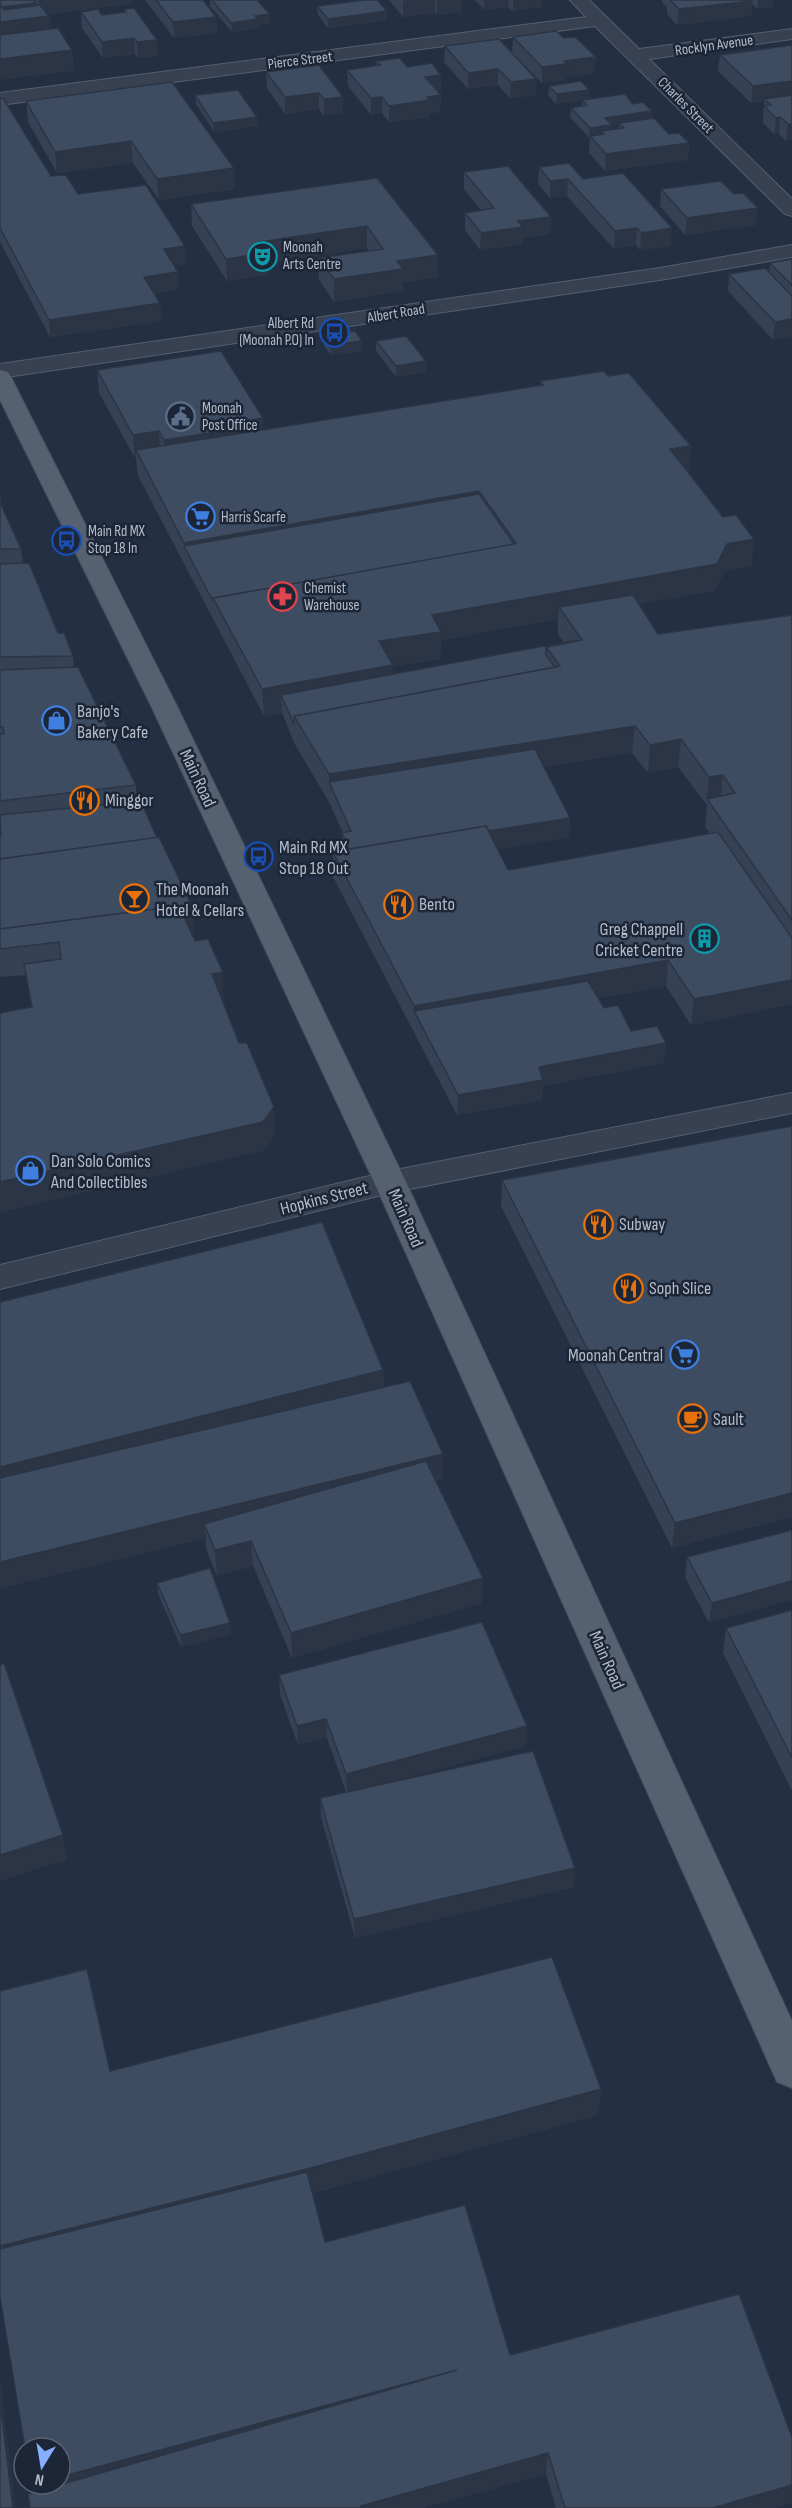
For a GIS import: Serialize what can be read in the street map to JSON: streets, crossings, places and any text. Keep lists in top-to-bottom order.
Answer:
{
  "streets": {
    "main road": ["Main Road"],
    "street": [
      "Rocklyn Avenue",
      "Pierce Street",
      "Charles Street",
      "Albert Road",
      "Hopkins Street"
    ]
  },
  "crossings": [
    ["Rocklyn Avenue", "Charles Street"],
    ["Pierce Street", "Charles Street"],
    ["Main Road", "Hopkins Street"]
  ],
  "places": {
    "theatre": ["Moonah Arts Centre"],
    "bus stop": ["Albert Rd (Moonah P.O) In", "Main Rd MX Stop 18 In", "Main Rd MX Stop 18 Out"],
    "public building": ["Moonah Post Office"],
    "supermarket": ["Harris Scarfe", "Moonah Central"],
    "pharmacy": ["Chemist Warehouse"],
    "shop": ["Banjo's Bakery Cafe", "Dan Solo Comics And Collectibles"],
    "restaurant": [
      "Minggor",
      "Bento",
      "Subway",
      "Soph Slice"
    ],
    "bar": ["The Moonah Hotel & Cellars"],
    "building": ["Greg Chappell Cricket Centre"],
    "cafe": ["Sault"]
  },
  "north": "bottom"
}
